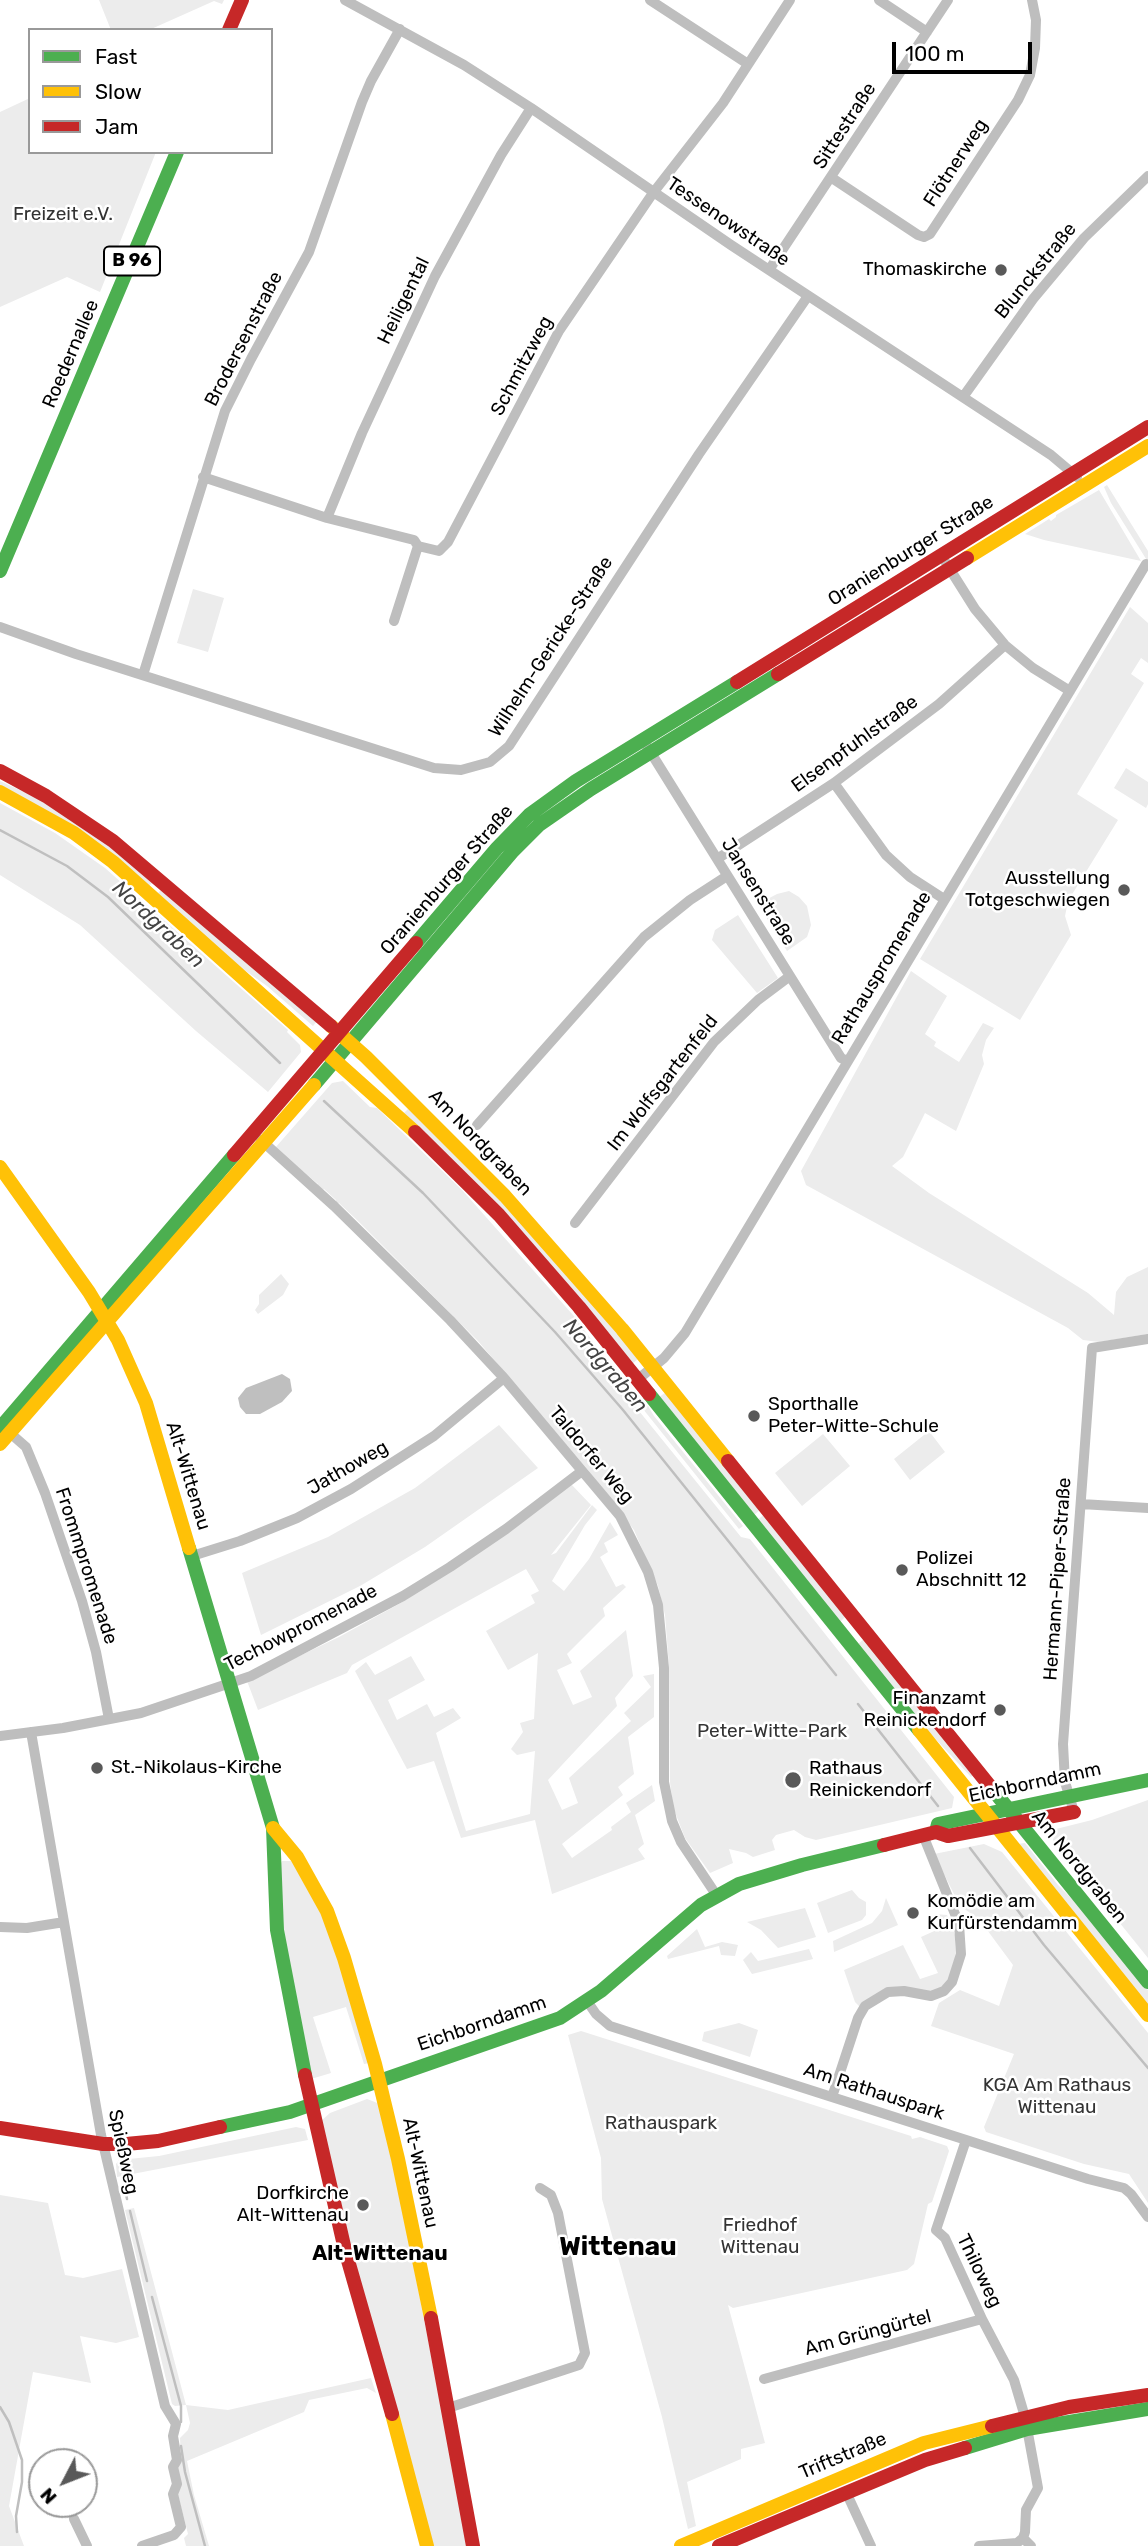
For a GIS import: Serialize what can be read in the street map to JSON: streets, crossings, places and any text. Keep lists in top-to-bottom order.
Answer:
{
  "streets": {
    "main road": [
      "B 96",
      "Roedernallee",
      "Oranienburger Straße",
      "Am Nordgraben",
      "Alt-Wittenau",
      "Eichborndamm",
      "Triftstraße"
    ],
    "street": [
      "Sittestraße",
      "Flötnerweg",
      "Tessenowstraße",
      "Blunckstraße",
      "Heiligental",
      "Brodersenstraße",
      "Schmitzweg",
      "Wilhelm-Gericke-Straße",
      "Elsenpfuhlstraße",
      "Jansenstraße",
      "Rathauspromenade",
      "Im Wolfsgartenfeld",
      "Taldorfer Weg",
      "Jathoweg",
      "Frommpromenade",
      "Hermann-Piper-Straße",
      "Techowpromenade",
      "Am Rathauspark",
      "Spießweg",
      "Thiloweg",
      "Am Grüngürtel"
    ]
  },
  "crossings": [
    ["Sittestraße", "Flötnerweg"],
    ["Sittestraße", "Tessenowstraße"],
    ["Tessenowstraße", "Blunckstraße"],
    ["Tessenowstraße", "Heiligental"],
    ["Tessenowstraße", "Brodersenstraße"],
    ["Tessenowstraße", "Schmitzweg"],
    ["Tessenowstraße", "Oranienburger Straße"],
    ["Tessenowstraße", "Wilhelm-Gericke-Straße"],
    ["Brodersenstraße", "Wilhelm-Gericke-Straße"],
    ["Oranienburger Straße", "Jansenstraße"],
    ["Oranienburger Straße", "Am Nordgraben"],
    ["Oranienburger Straße", "Taldorfer Weg"],
    ["Oranienburger Straße", "Alt-Wittenau"],
    ["Oranienburger Straße", "Frommpromenade"],
    ["Elsenpfuhlstraße", "Jansenstraße"],
    ["Jansenstraße", "Rathauspromenade"],
    ["Jansenstraße", "Im Wolfsgartenfeld"],
    ["Rathauspromenade", "Am Nordgraben"],
    ["Am Nordgraben", "Eichborndamm"],
    ["Taldorfer Weg", "Jathoweg"],
    ["Taldorfer Weg", "Techowpromenade"],
    ["Taldorfer Weg", "Eichborndamm"],
    ["Jathoweg", "Alt-Wittenau"],
    ["Alt-Wittenau", "Techowpromenade"],
    ["Alt-Wittenau", "Eichborndamm"],
    ["Frommpromenade", "Techowpromenade"],
    ["Hermann-Piper-Straße", "Eichborndamm"],
    ["Techowpromenade", "Spießweg"],
    ["Eichborndamm", "Am Rathauspark"],
    ["Eichborndamm", "Spießweg"],
    ["Am Rathauspark", "Thiloweg"],
    ["Thiloweg", "Am Grüngürtel"],
    ["Thiloweg", "Triftstraße"]
  ],
  "districts": ["Wittenau", "Alt-Wittenau"],
  "water": ["Nordgraben"],
  "parks": [
    "Freizeit e.V.",
    "Peter-Witte-Park",
    "KGA Am Rathaus Wittenau",
    "Rathauspark",
    "Friedhof Wittenau"
  ],
  "places": [
    "Thomaskirche",
    "Ausstellung Totgeschwiegen",
    "Sporthalle Peter-Witte-Schule",
    "Polizei Abschnitt 12",
    "Finanzamt Reinickendorf",
    "St.-Nikolaus-Kirche",
    "Rathaus Reinickendorf",
    "Komödie am Kurfürstendamm",
    "Dorfkirche Alt-Wittenau"
  ],
  "legend": ["Fast", "Slow", "Jam"],
  "scale_bar": "100 m",
  "north": "bottom left"
}
